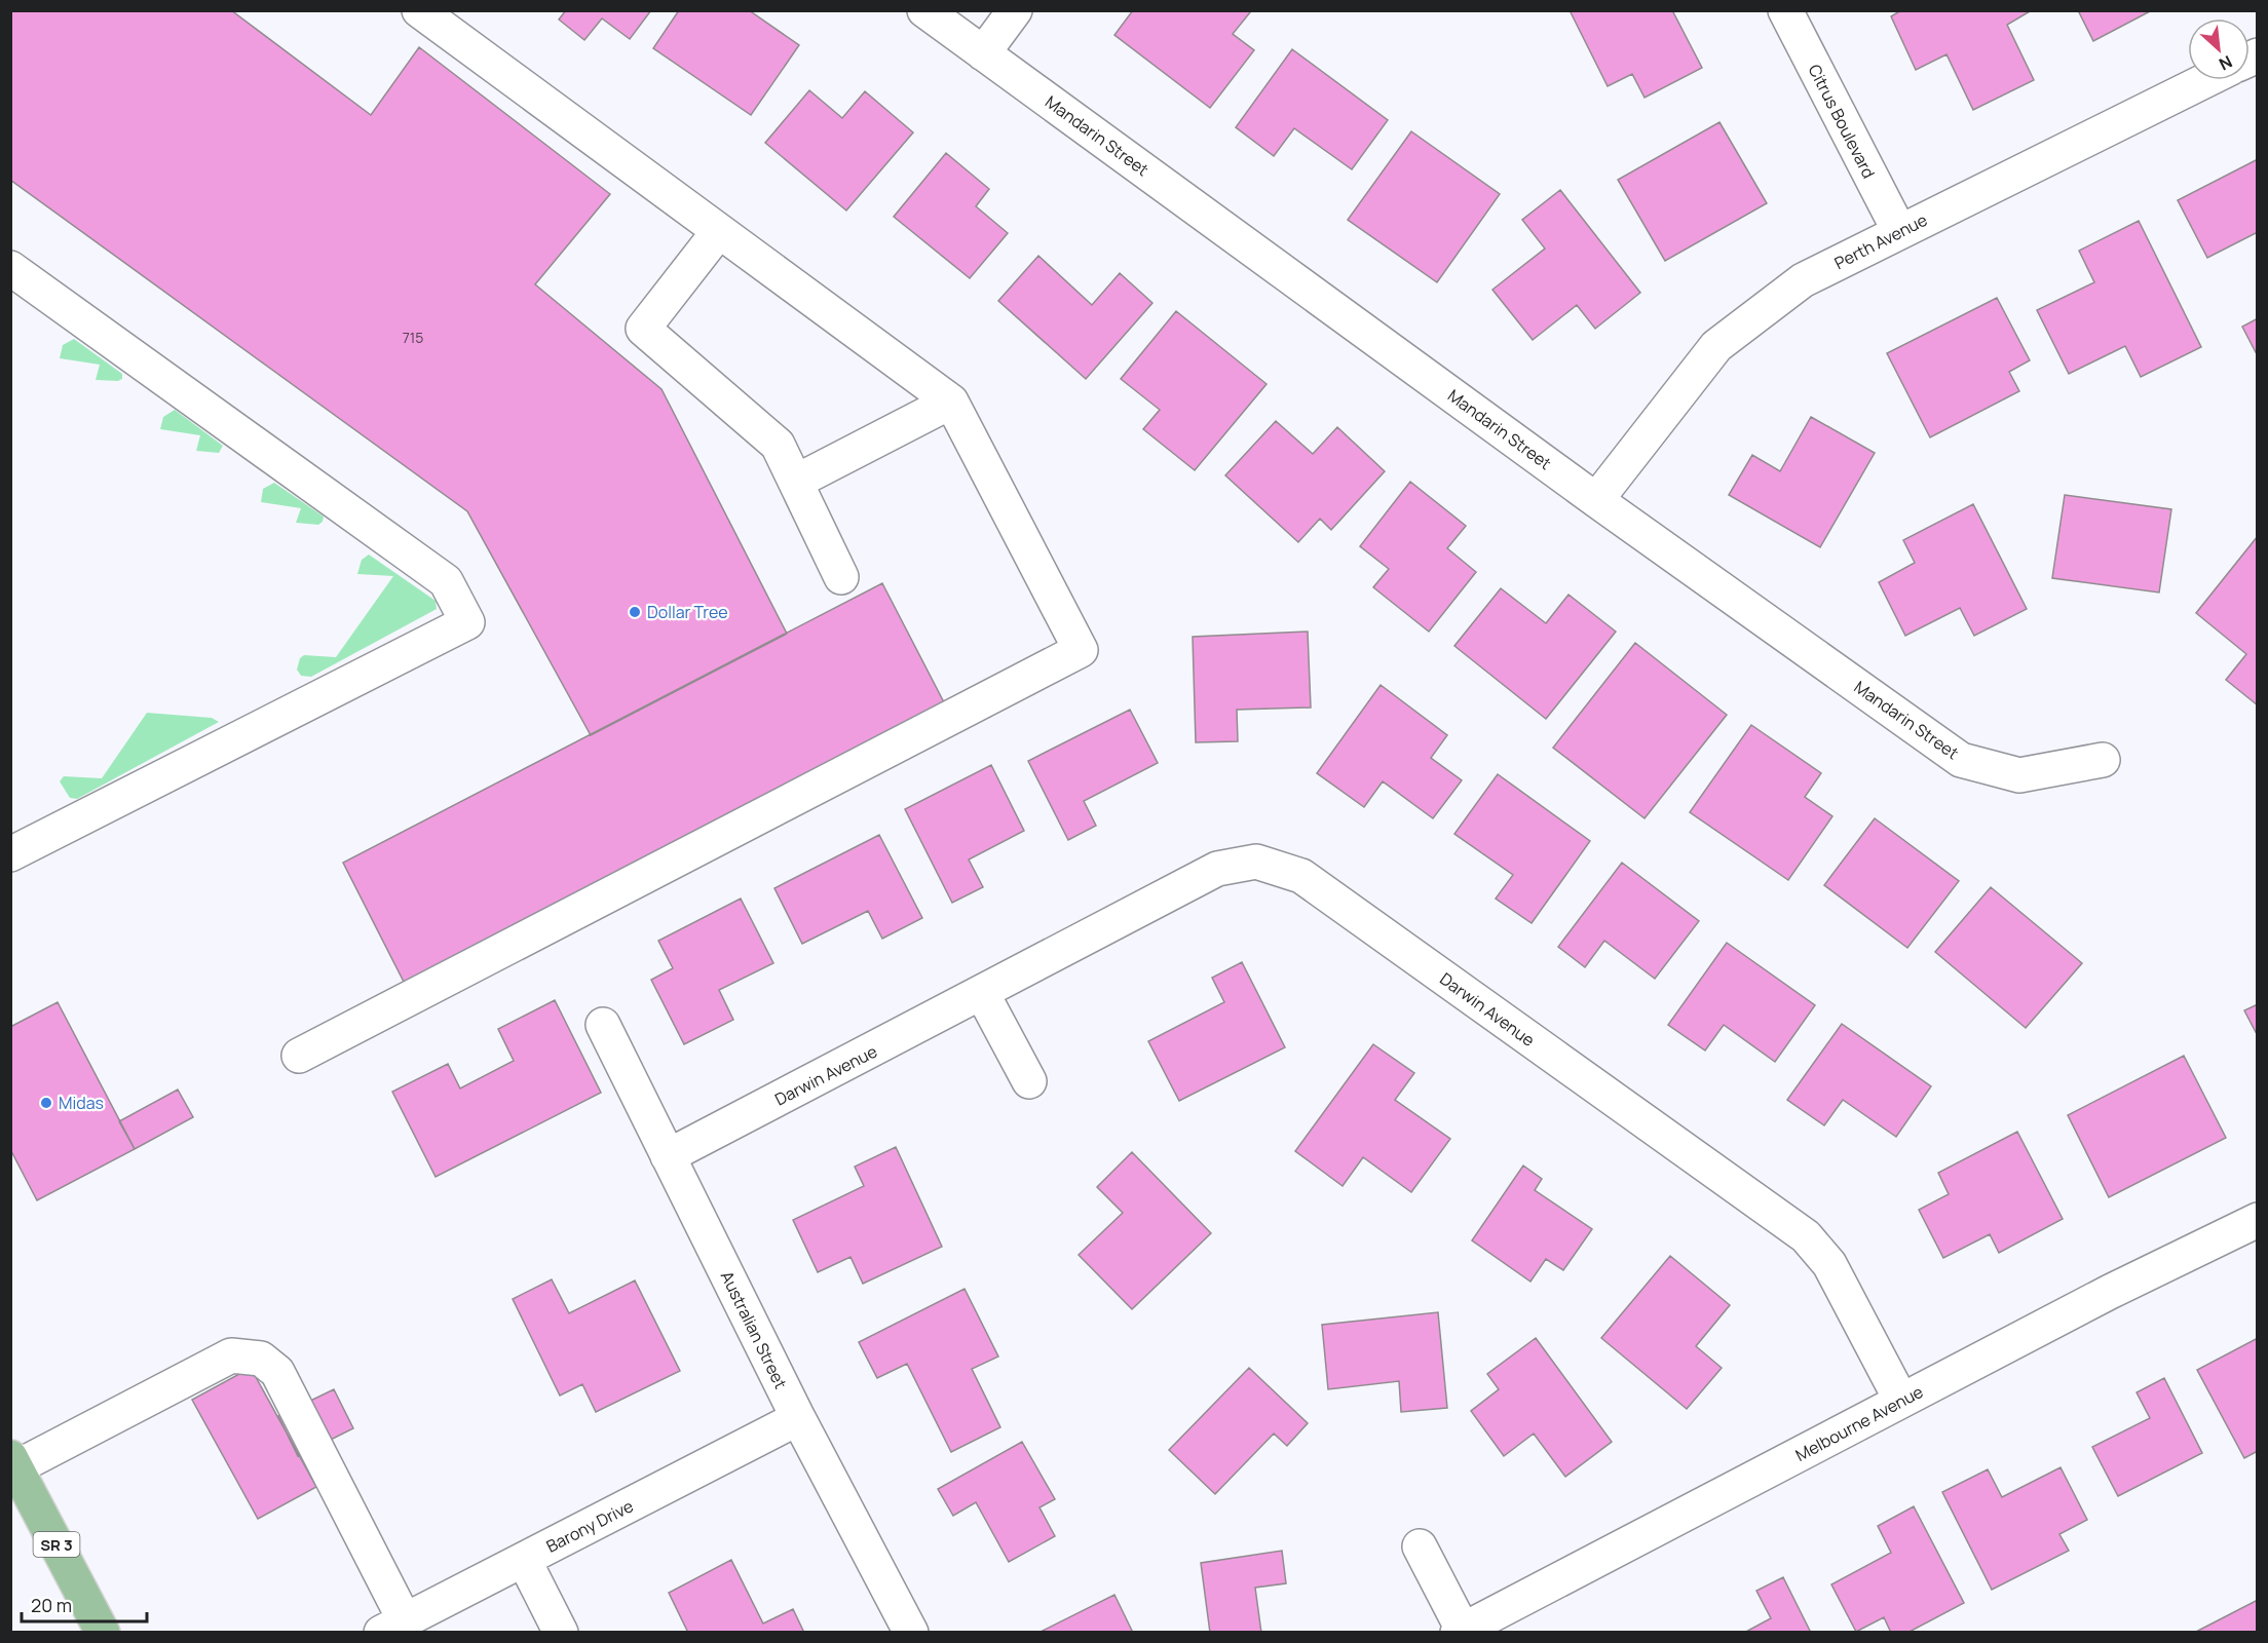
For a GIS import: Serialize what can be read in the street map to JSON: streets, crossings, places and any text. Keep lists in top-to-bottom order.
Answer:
{
  "streets": {
    "main road": ["SR 3"],
    "street": [
      "Citrus Boulevard",
      "Mandarin Street",
      "Perth Avenue",
      "Darwin Avenue",
      "Australian Street",
      "Melbourne Avenue",
      "Barony Drive"
    ]
  },
  "crossings": [
    ["Citrus Boulevard", "Perth Avenue"],
    ["Mandarin Street", "Perth Avenue"],
    ["Darwin Avenue", "Australian Street"],
    ["Darwin Avenue", "Melbourne Avenue"],
    ["Australian Street", "Barony Drive"]
  ],
  "places": ["Dollar Tree", "Midas"],
  "house_numbers": ["715"],
  "scale_bar": "20 m",
  "north": "bottom right"
}
